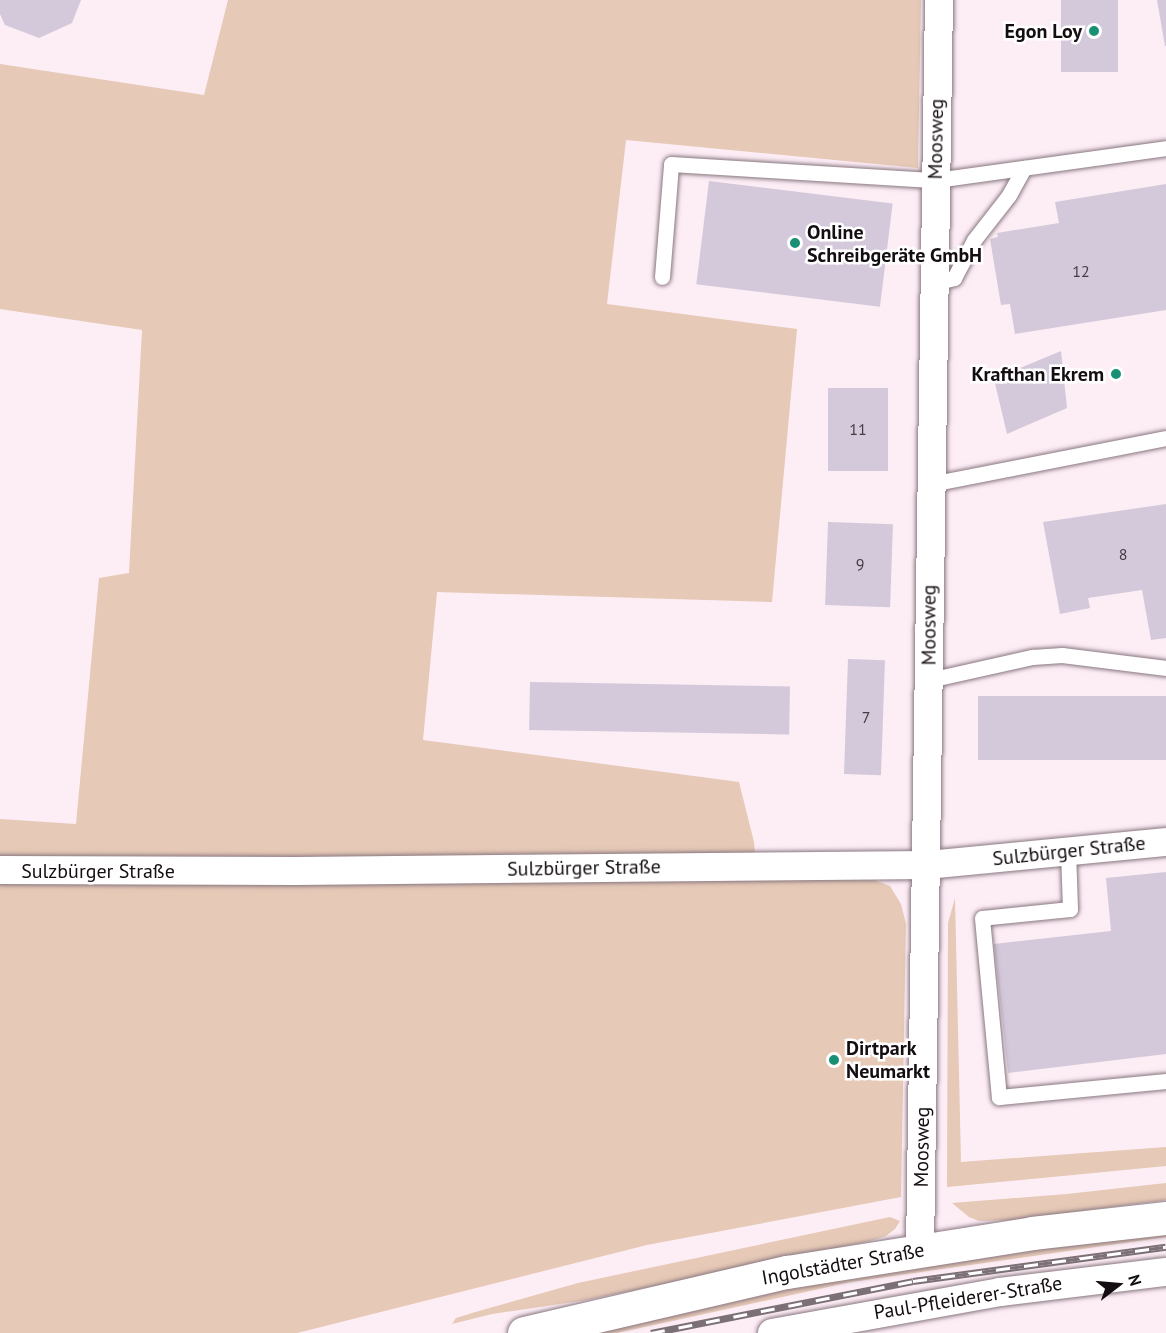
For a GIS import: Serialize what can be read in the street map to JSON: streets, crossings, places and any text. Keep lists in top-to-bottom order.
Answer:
{
  "streets": {
    "street": [
      "Moosweg",
      "Sulzbürger Straße",
      "Ingolstädter Straße",
      "Paul-Pfleiderer-Straße"
    ]
  },
  "crossings": [
    ["Moosweg", "Sulzbürger Straße"],
    ["Moosweg", "Ingolstädter Straße"]
  ],
  "places": [
    "Egon Loy",
    "Online Schreibgeräte GmbH",
    "Krafthan Ekrem",
    "Dirtpark Neumarkt"
  ],
  "house_numbers": [
    "12",
    "11",
    "8",
    "9",
    "7"
  ],
  "north": "right"
}
